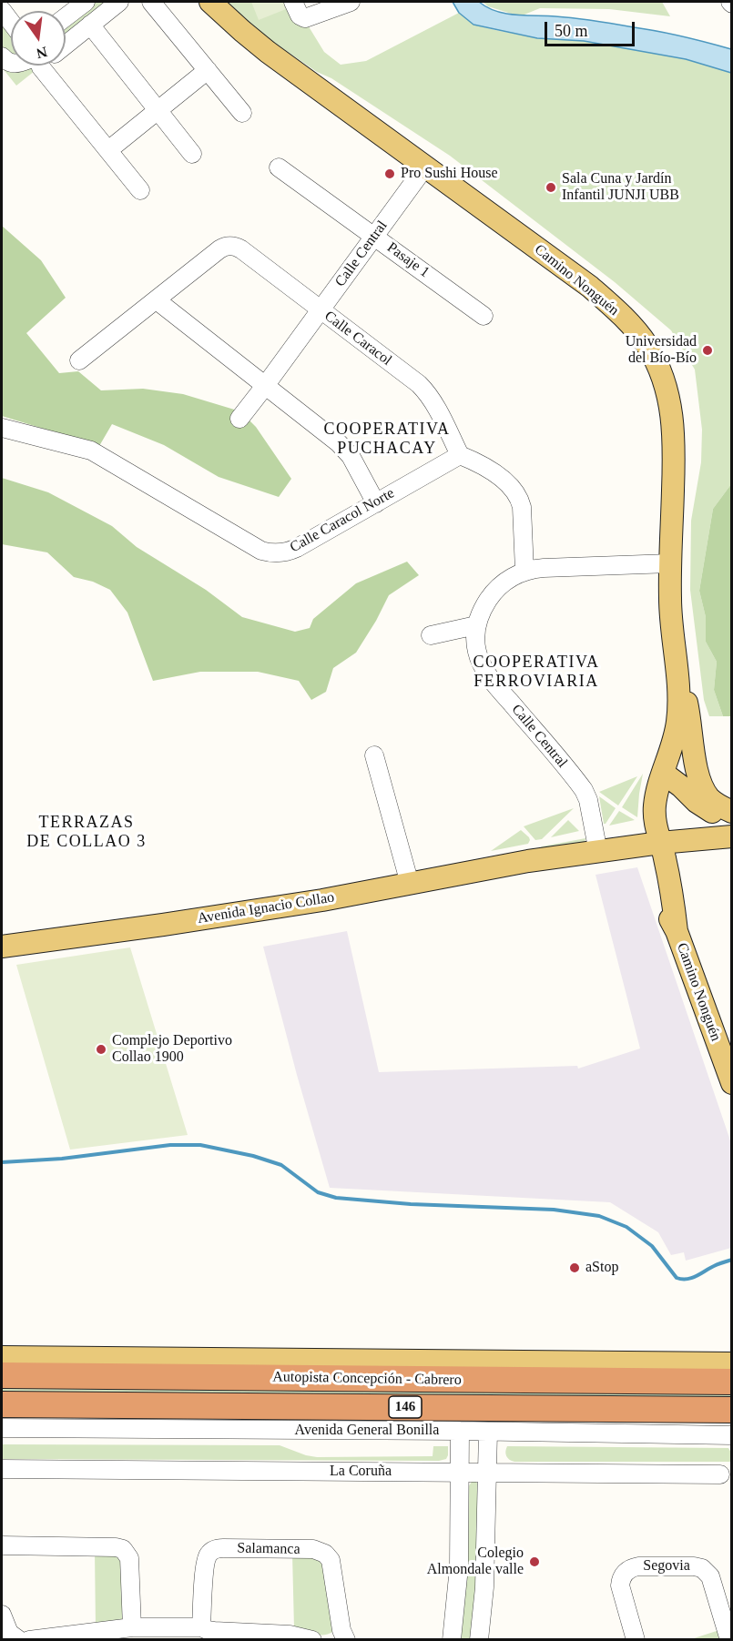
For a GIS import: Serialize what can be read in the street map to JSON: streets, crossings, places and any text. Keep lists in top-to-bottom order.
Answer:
{
  "streets": {
    "highway": ["Autopista Concepción - Cabrero", "146"],
    "main road": ["Camino Nonguén", "Avenida Ignacio Collao"],
    "street": [
      "Calle Central",
      "Pasaje 1",
      "Calle Caracol",
      "Calle Caracol Norte",
      "Avenida General Bonilla",
      "La Coruña",
      "Salamanca",
      "Segovia"
    ]
  },
  "crossings": [
    ["Calle Central", "Pasaje 1"],
    ["Calle Central", "Camino Nonguén"],
    ["Calle Central", "Calle Caracol"],
    ["Calle Central", "Avenida Ignacio Collao"],
    ["Camino Nonguén", "Avenida Ignacio Collao"],
    ["Calle Caracol", "Calle Caracol Norte"]
  ],
  "districts": ["COOPERATIVA PUCHACAY", "COOPERATIVA FERROVIARIA", "TERRAZAS DE COLLAO 3"],
  "places": [
    "Pro Sushi House",
    "Sala Cuna y Jardín Infantil JUNJI UBB",
    "Universidad del Bío-Bío",
    "Complejo Deportivo Collao 1900",
    "aStop",
    "Colegio Almondale valle"
  ],
  "scale_bar": "50 m",
  "north": "bottom"
}
